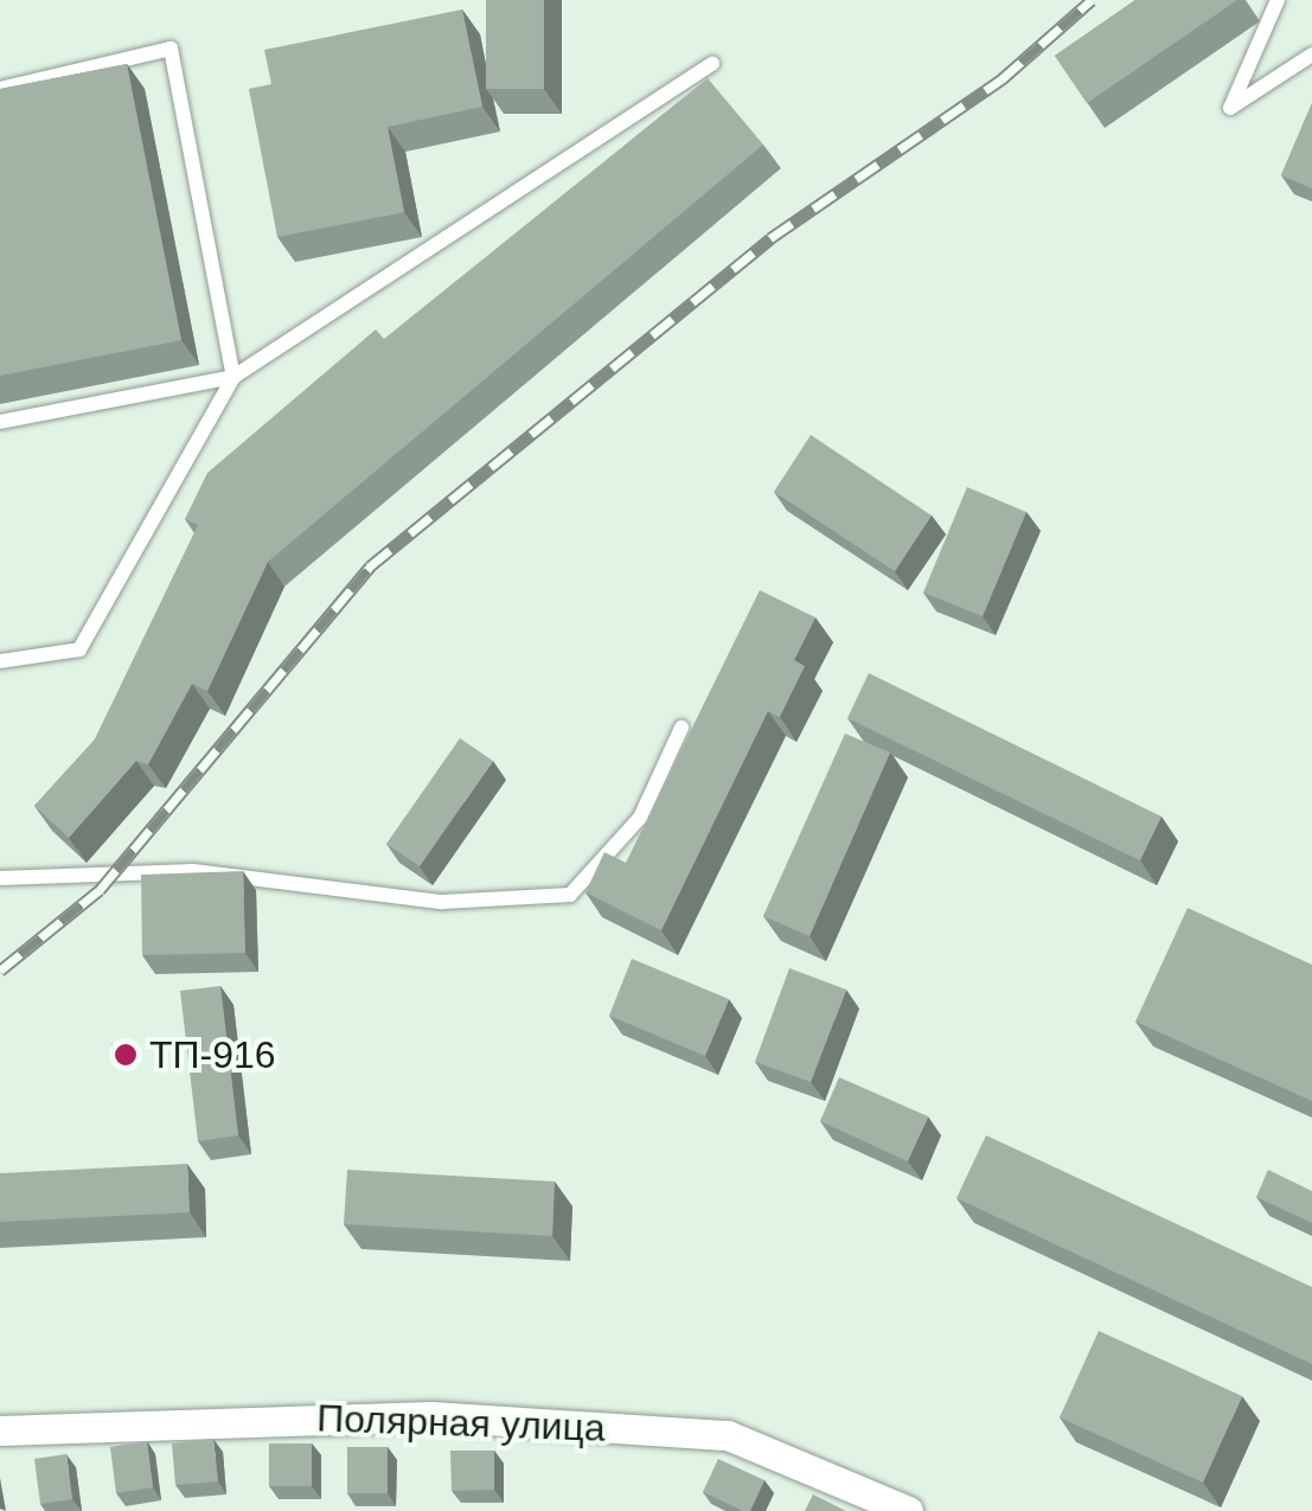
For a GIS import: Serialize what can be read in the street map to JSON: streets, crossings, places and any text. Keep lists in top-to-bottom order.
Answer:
{
  "streets": {
    "street": ["Полярная улица"]
  },
  "places": ["ТП-916"]
}
